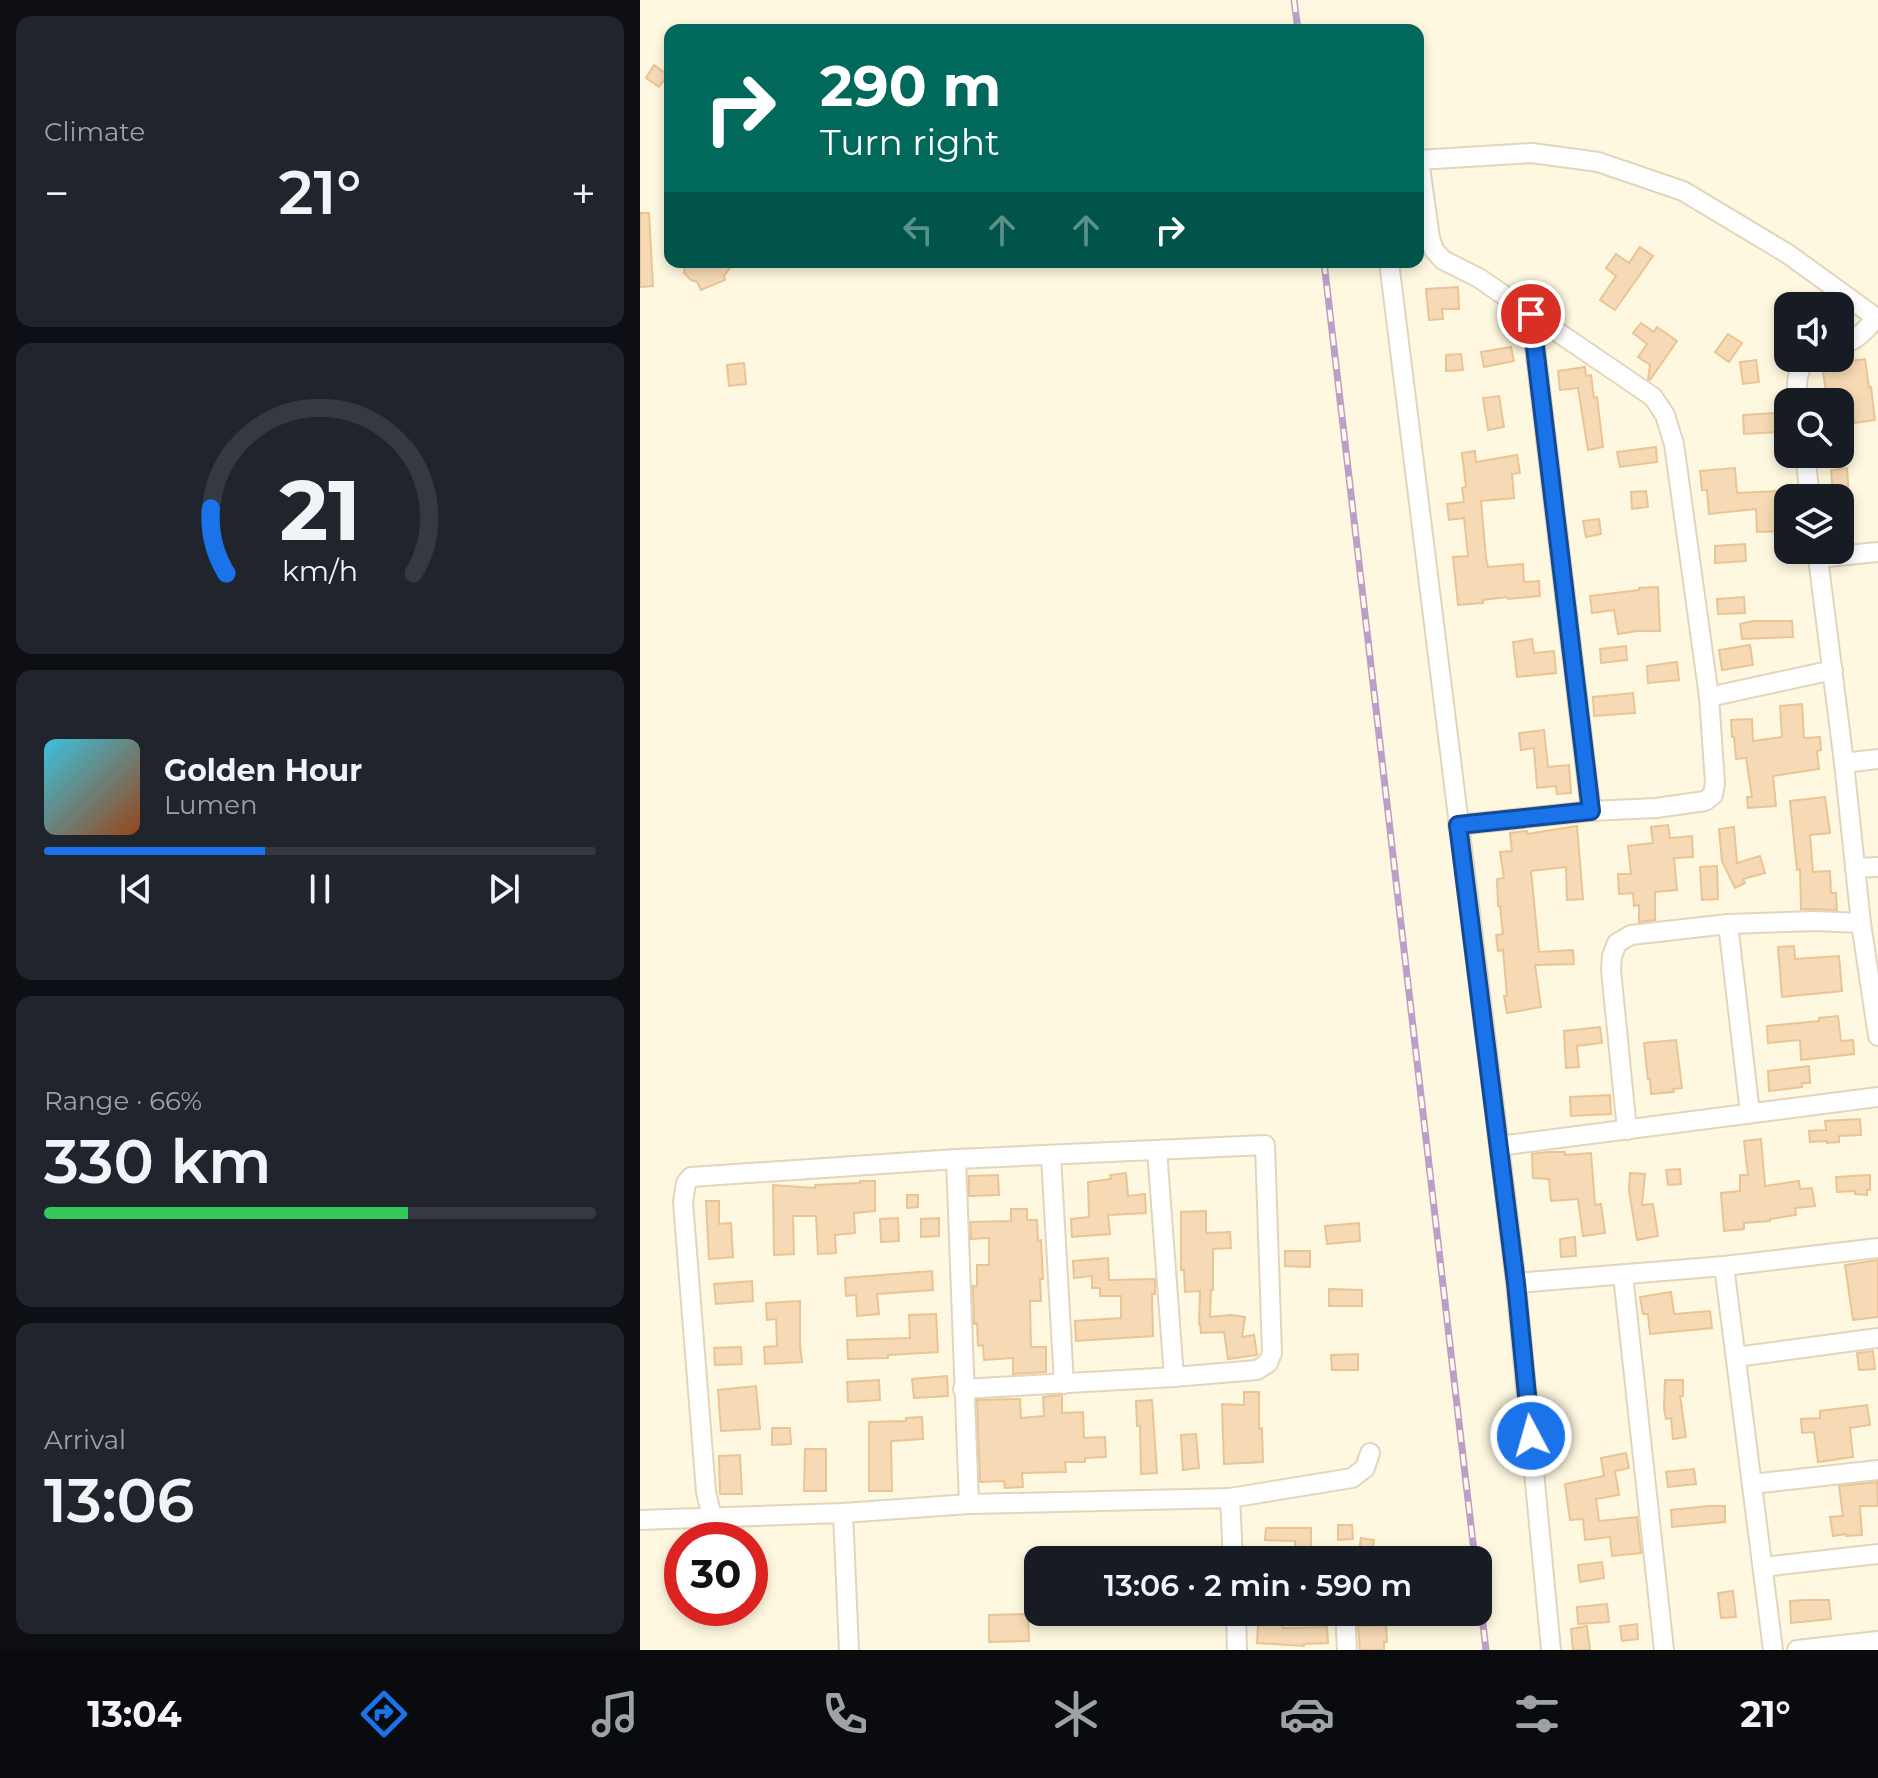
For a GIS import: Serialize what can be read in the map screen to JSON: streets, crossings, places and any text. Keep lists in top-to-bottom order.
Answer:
{
  "page": {
    "tile": [
      "Climate",
      ["Range · 66%", "330 km"],
      ["Arrival", "13:06"]
    ],
    "turn": ["290 m", "Turn right"],
    "heat": ["−", "21°", "+"],
    "song": ["Golden Hour", "Lumen"],
    "limit": "30",
    "trip": "13:06 · 2 min · 590 m",
    "tabs": ["13:04", "21°"],
    "gauge": ["21", "km/h"]
  }
}
